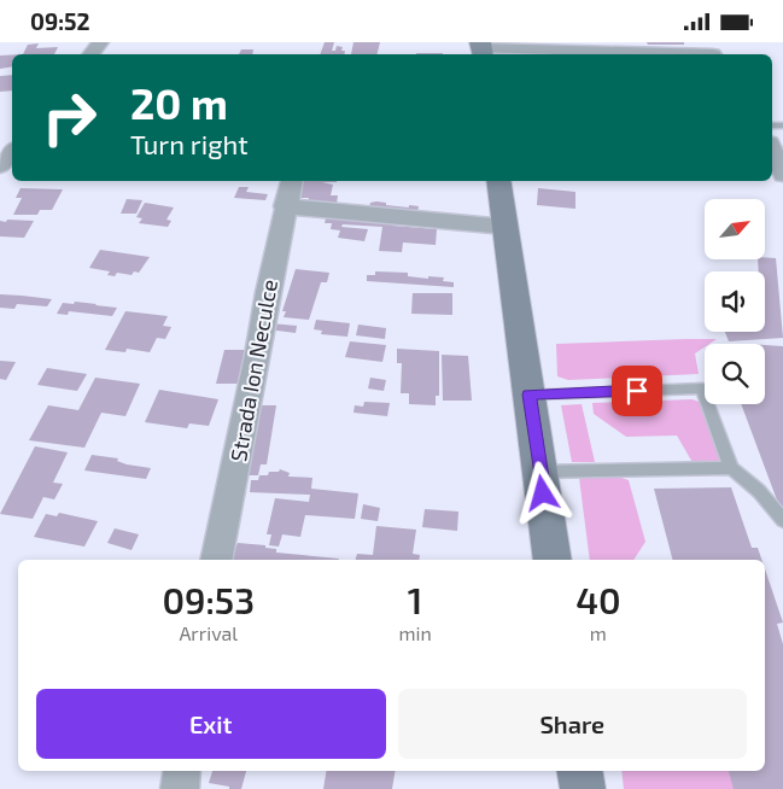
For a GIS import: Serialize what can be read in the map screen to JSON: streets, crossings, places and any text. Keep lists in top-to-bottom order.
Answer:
{
  "streets": {
    "street": ["Strada Ion Neculce"]
  },
  "north": "top right",
  "page": {
    "status": "09:52",
    "turn": ["20 m", "Turn right"],
    "eta": [
      "09:53",
      "Arrival",
      "1",
      "min",
      "40",
      "m"
    ],
    "buttons": ["Exit", "Share"]
  }
}
